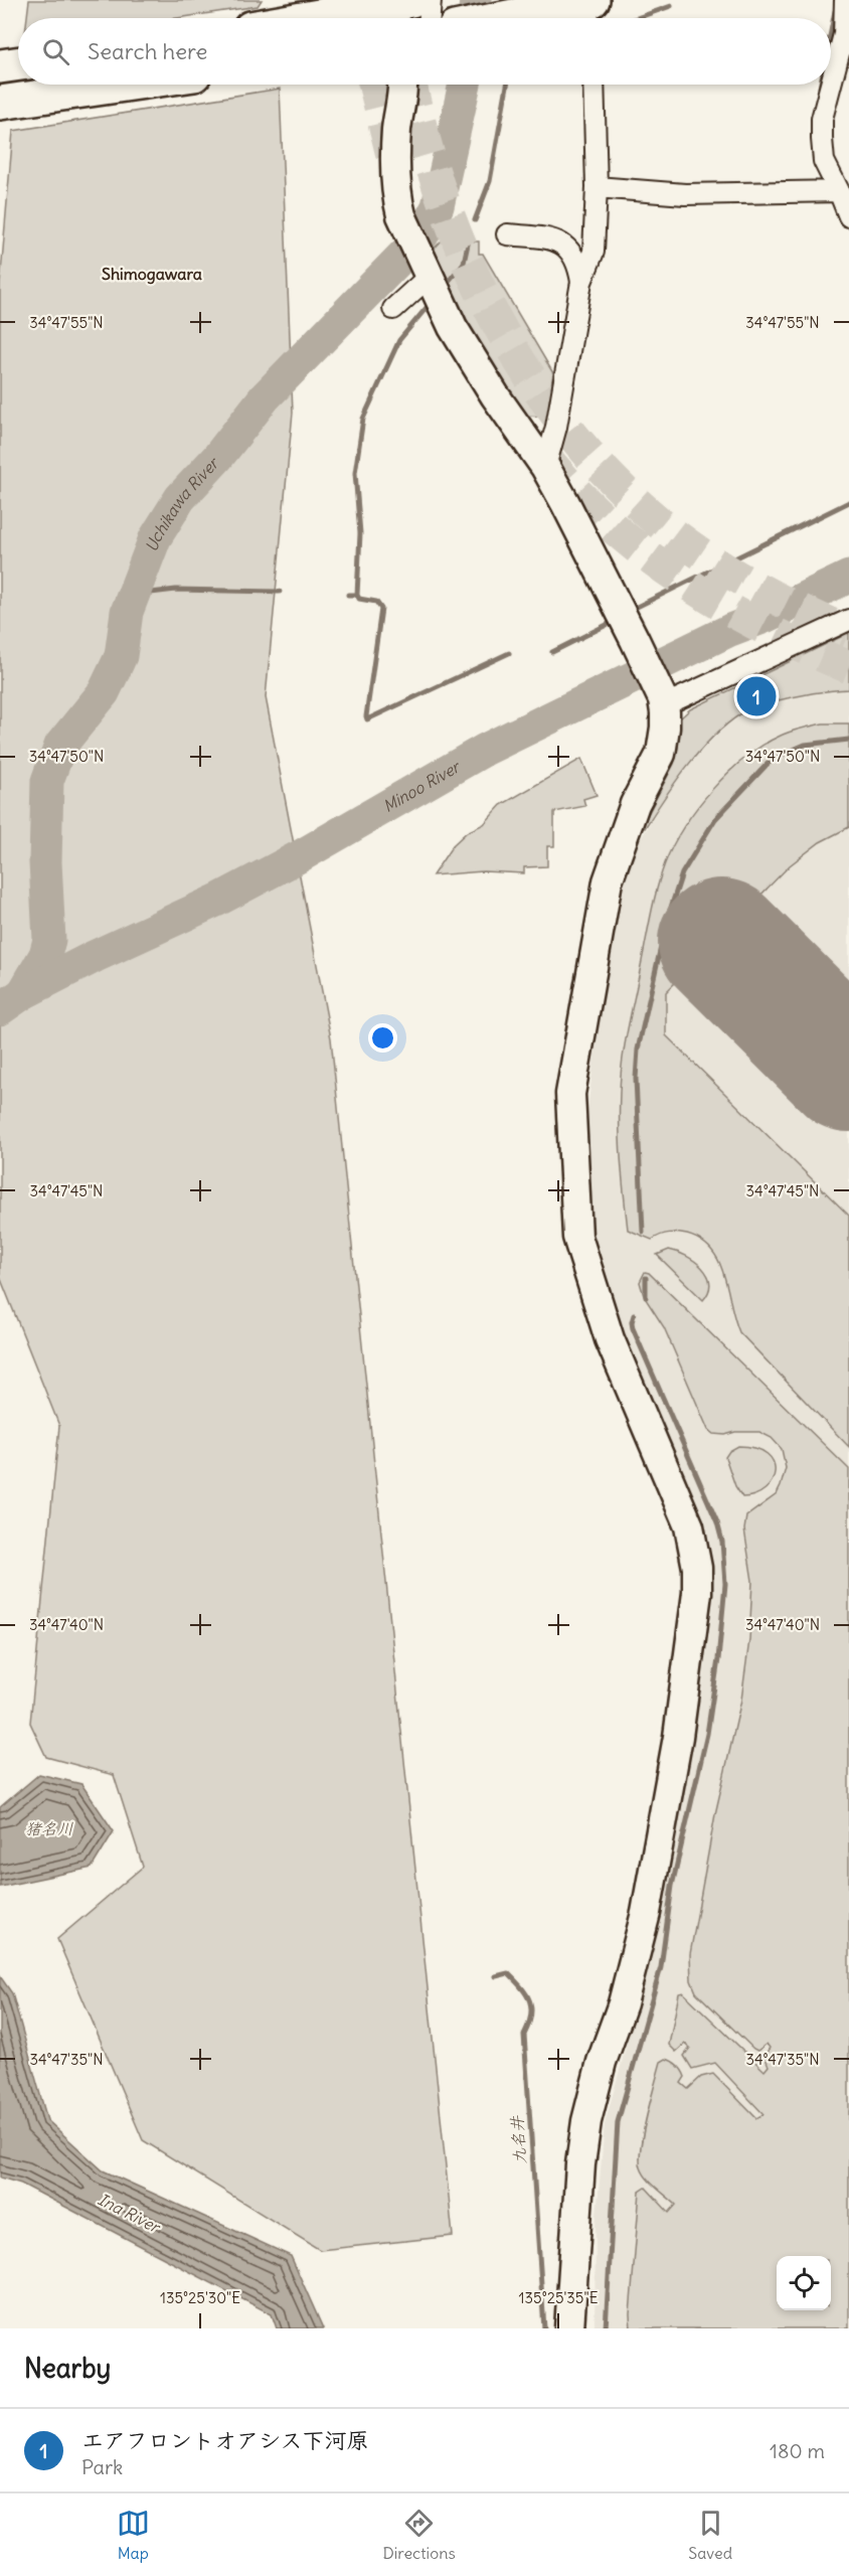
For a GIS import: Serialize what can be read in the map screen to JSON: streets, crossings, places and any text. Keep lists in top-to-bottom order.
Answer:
{
  "districts": ["Shimogawara"],
  "water": [
    "Uchikawa River",
    "Minoo River",
    "猪名川",
    "九名井",
    "Ina River"
  ],
  "page": {
    "search": "Search here",
    "pins": "1",
    "heading": "Nearby",
    "list": [
      {
        "mark": "1",
        "name": "エアフロントオアシス下河原",
        "note": "Park",
        "value": "180 m"
      }
    ],
    "nav": ["Map", "Directions", "Saved"]
  },
  "coordinates": [
    "34°47'55\"N",
    "34°47'50\"N",
    "34°47'45\"N",
    "34°47'40\"N",
    "34°47'35\"N",
    "135°25'30\"E",
    "135°25'35\"E"
  ]
}
